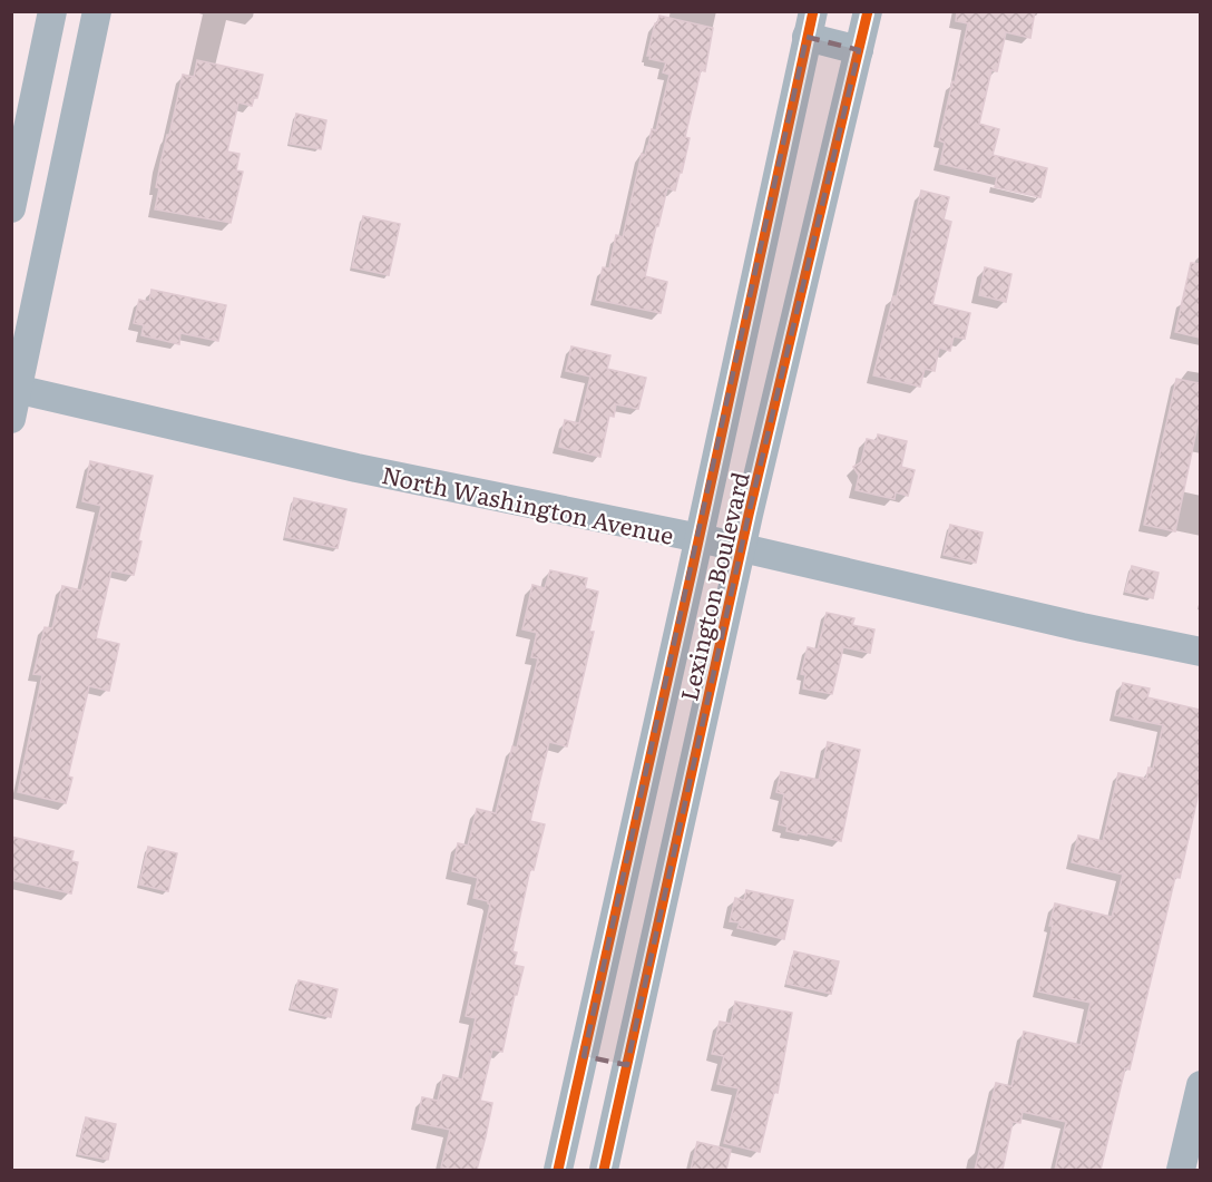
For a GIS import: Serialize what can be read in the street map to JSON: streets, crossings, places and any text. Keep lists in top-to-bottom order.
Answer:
{
  "streets": {
    "street": ["North Washington Avenue", "Lexington Boulevard"]
  },
  "crossings": [
    ["North Washington Avenue", "Lexington Boulevard"]
  ]
}
